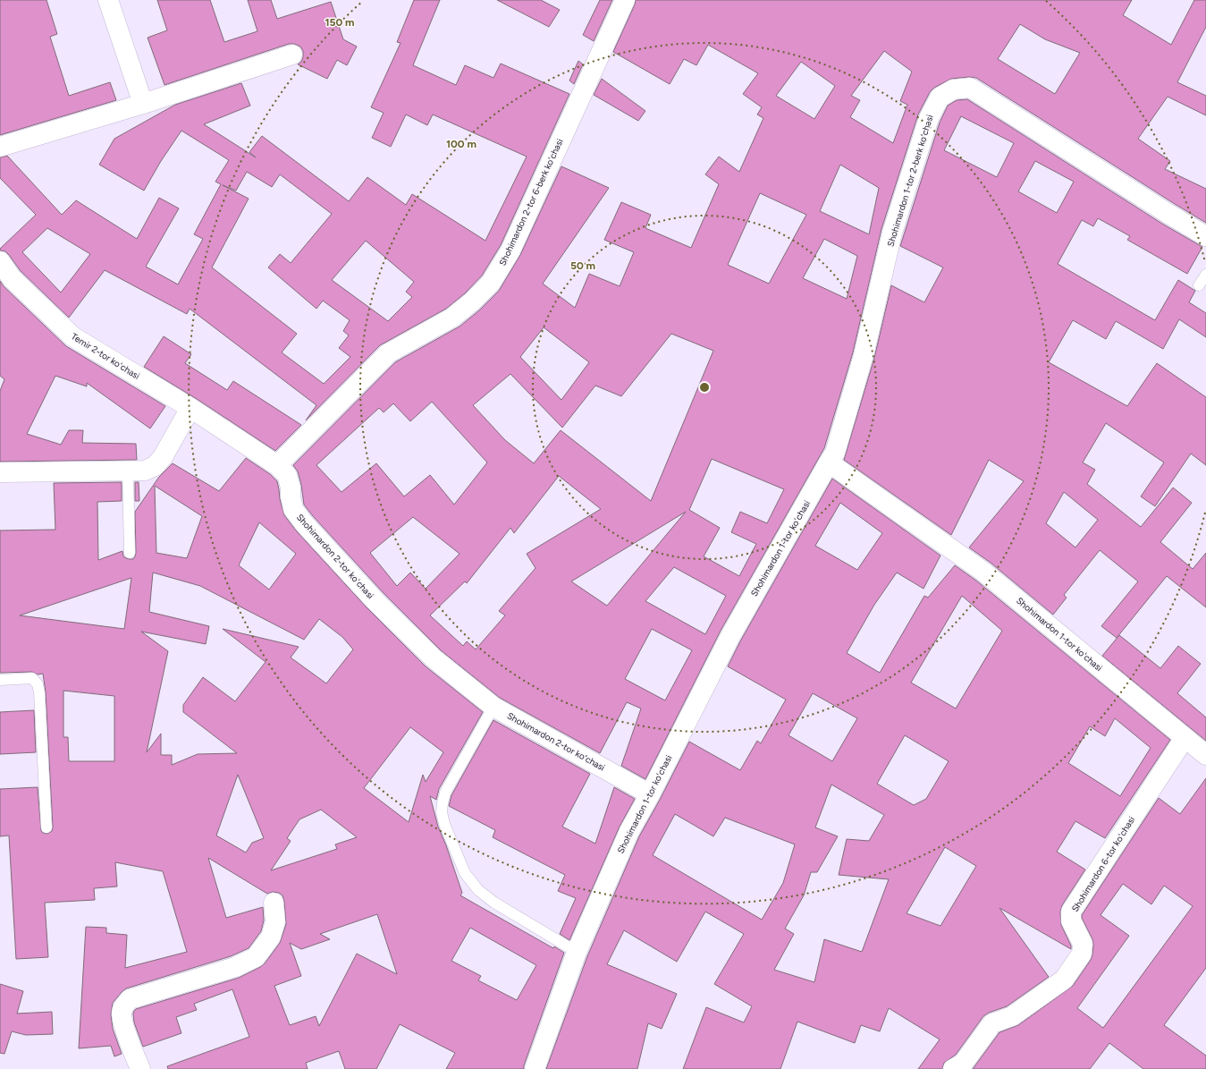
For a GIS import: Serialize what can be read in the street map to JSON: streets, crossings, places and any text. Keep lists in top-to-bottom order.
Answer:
{
  "streets": {
    "street": [
      "Shohimardon 1-tor 2-berk koʻchasi",
      "Shohimardon 2-tor 6-berk koʻchasi",
      "Temir 2-tor koʻchasi",
      "Shohimardon 1-tor koʻchasi",
      "Shohimardon 2-tor koʻchasi",
      "Shohimardon 6-tor koʻchasi"
    ]
  },
  "crossings": [
    ["Shohimardon 1-tor 2-berk koʻchasi", "Shohimardon 1-tor koʻchasi"],
    ["Shohimardon 2-tor 6-berk koʻchasi", "Shohimardon 2-tor koʻchasi"],
    ["Temir 2-tor koʻchasi", "Shohimardon 2-tor koʻchasi"],
    ["Shohimardon 1-tor koʻchasi", "Shohimardon 2-tor koʻchasi"],
    ["Shohimardon 1-tor koʻchasi", "Shohimardon 6-tor koʻchasi"]
  ],
  "rings": ["150 m", "100 m", "50 m"]
}
